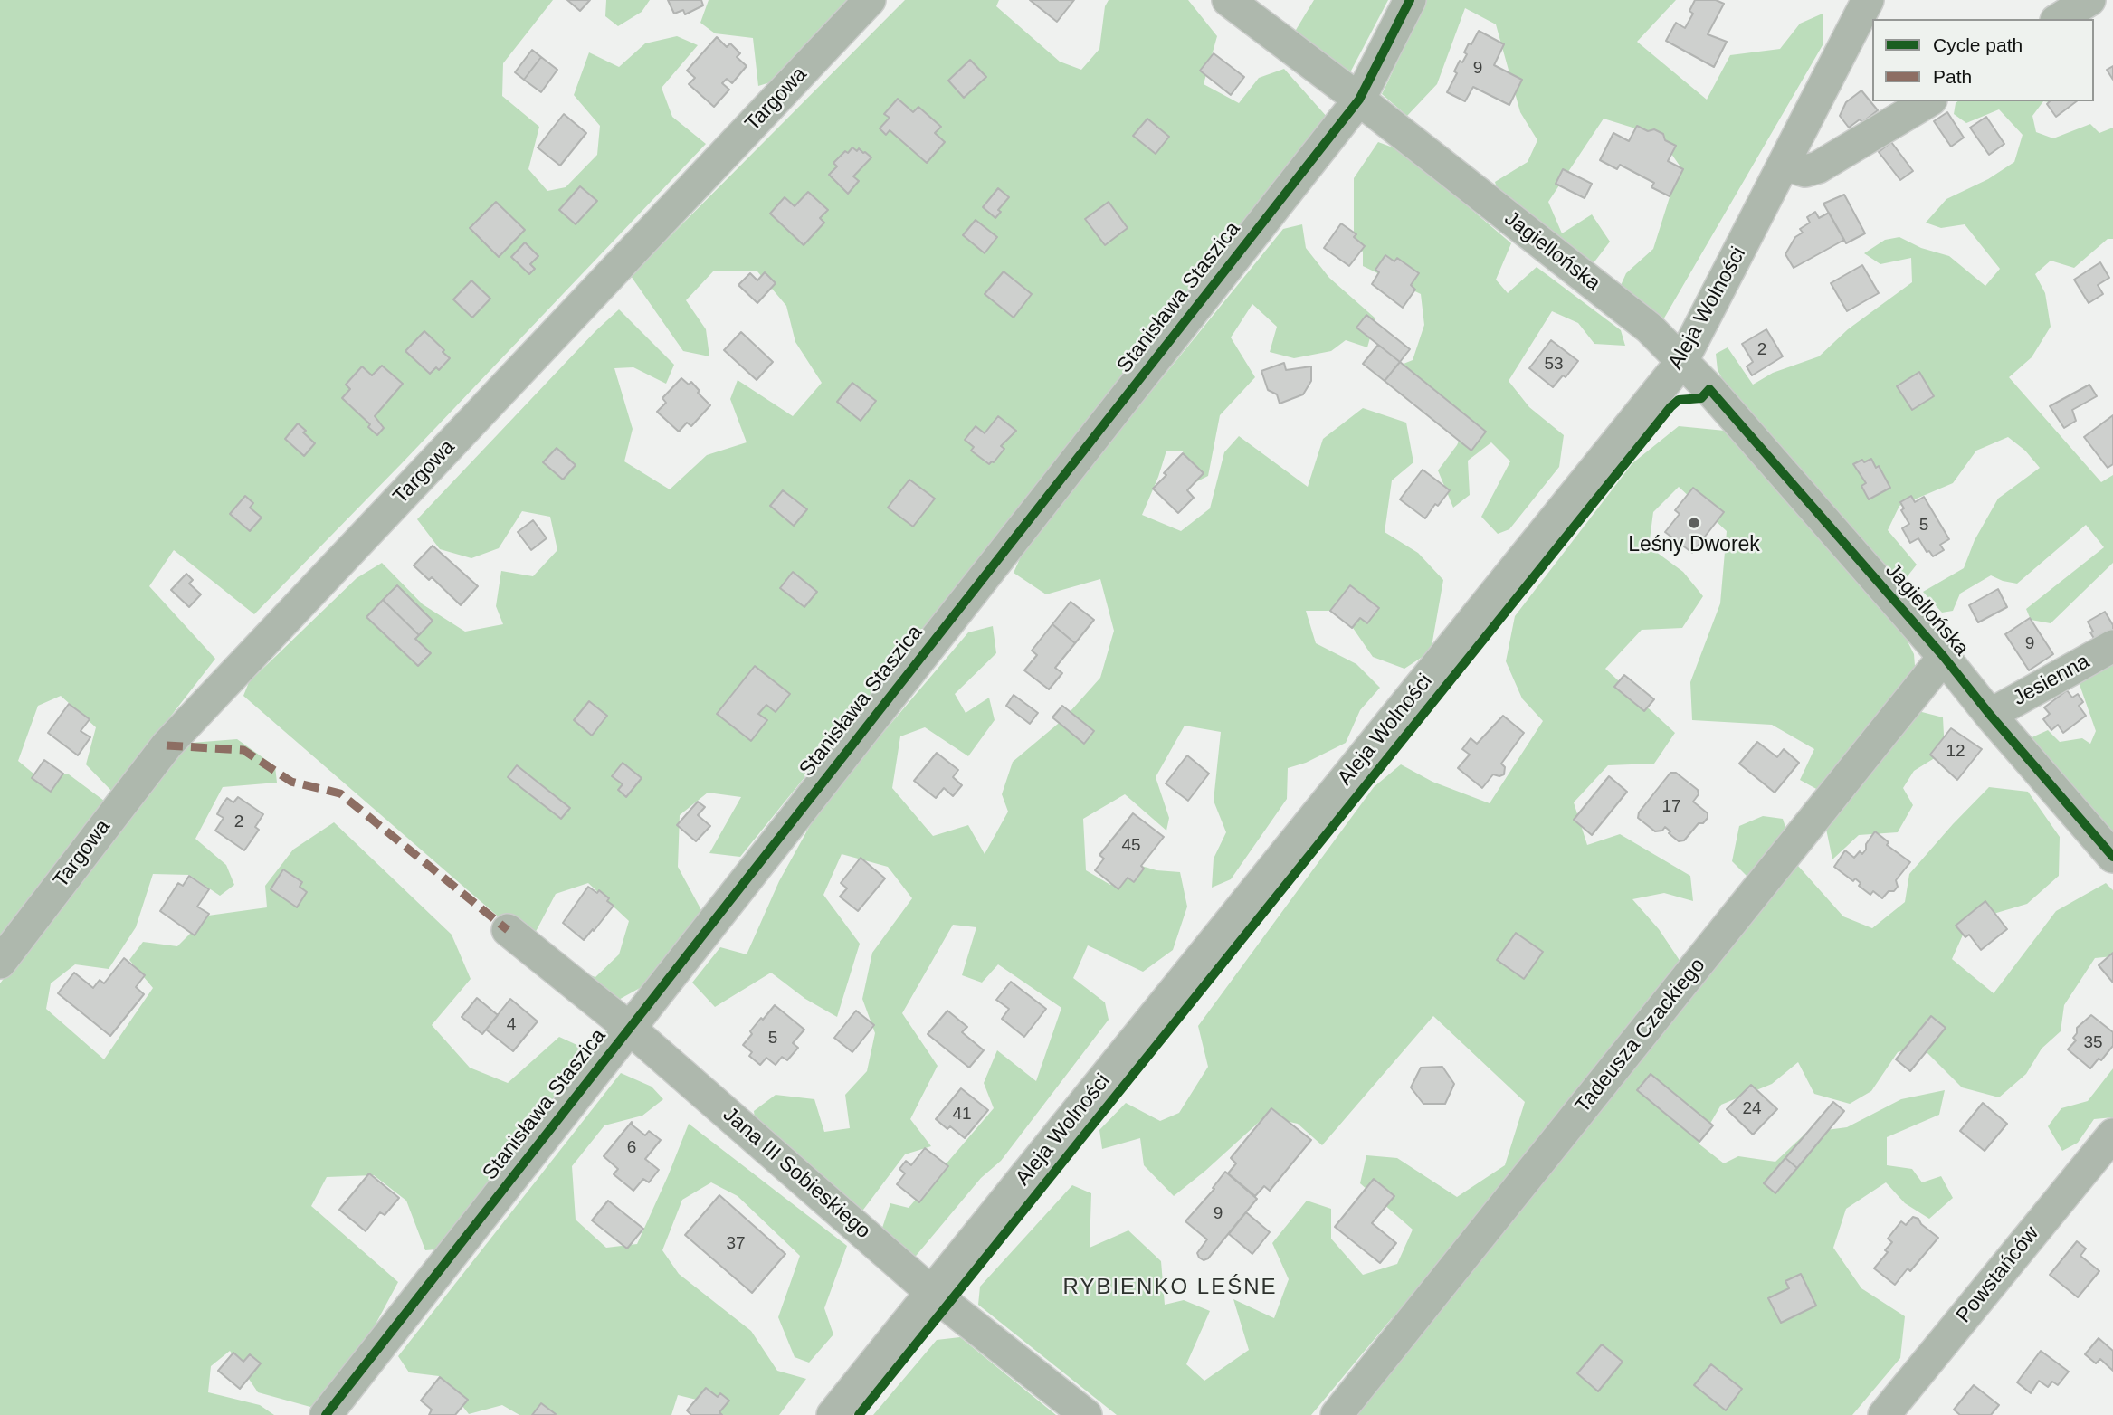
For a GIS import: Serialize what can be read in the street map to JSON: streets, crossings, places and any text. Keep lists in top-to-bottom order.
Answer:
{
  "streets": {
    "street": [
      "Targowa",
      "Jagiellońska",
      "Stanisława Staszica",
      "Aleja Wolności",
      "Jesienna",
      "Tadeusza Czackiego",
      "Jana III Sobieskiego",
      "Powstańców"
    ]
  },
  "crossings": [
    ["Jagiellońska", "Stanisława Staszica"],
    ["Jagiellońska", "Aleja Wolności"],
    ["Jagiellońska", "Jesienna"],
    ["Jagiellońska", "Tadeusza Czackiego"],
    ["Stanisława Staszica", "Jana III Sobieskiego"],
    ["Aleja Wolności", "Jana III Sobieskiego"]
  ],
  "districts": ["RYBIENKO LEŚNE"],
  "places": ["Leśny Dworek"],
  "house_numbers": [
    "9",
    "2",
    "53",
    "5",
    "9",
    "12",
    "17",
    "2",
    "45",
    "4",
    "5",
    "35",
    "24",
    "41",
    "6",
    "9",
    "37"
  ],
  "legend": ["Cycle path", "Path"]
}
